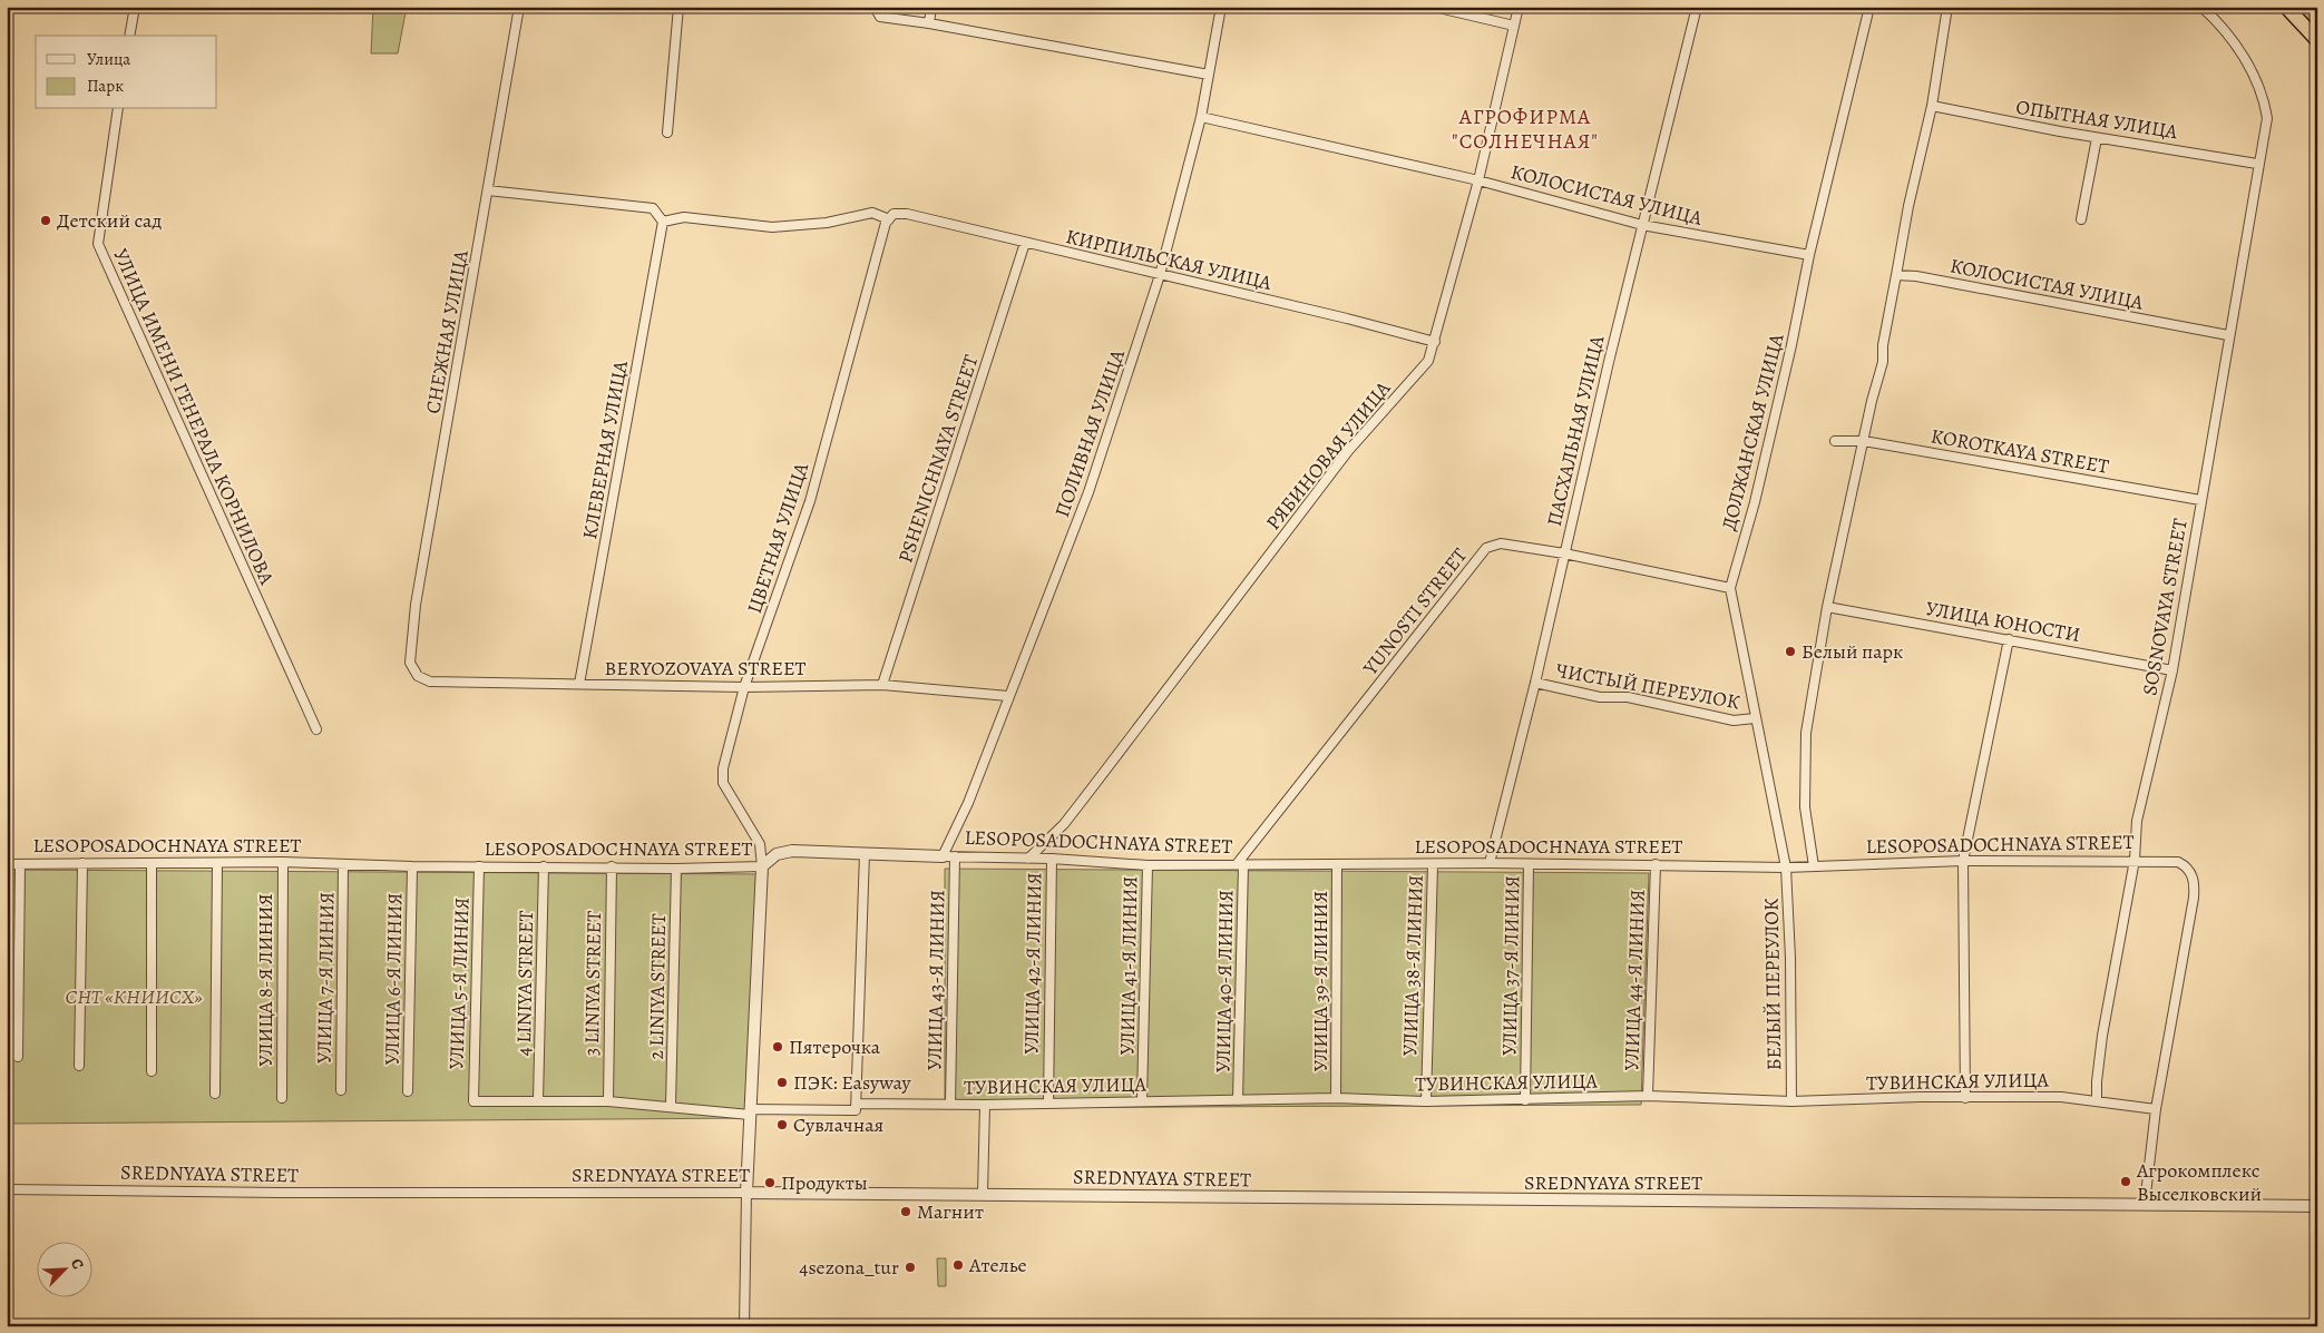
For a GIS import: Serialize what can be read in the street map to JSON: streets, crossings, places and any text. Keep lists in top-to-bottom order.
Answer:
{
  "streets": {
    "street": [
      "ОПЫТНАЯ УЛИЦА",
      "КОЛОСИСТАЯ УЛИЦА",
      "КИРПИЛЬСКАЯ УЛИЦА",
      "СНЕЖНАЯ УЛИЦА",
      "УЛИЦА ИМЕНИ ГЕНЕРАЛА КОРНИЛОВА",
      "ПАСХАЛЬНАЯ УЛИЦА",
      "ДОЛЖАНСКАЯ УЛИЦА",
      "ПОЛИВНАЯ УЛИЦА",
      "КЛЕВЕРНАЯ УЛИЦА",
      "KOROTKAYA STREET",
      "РЯБИНОВАЯ УЛИЦА",
      "PSHENICHNAYA STREET",
      "ЦВЕТНАЯ УЛИЦА",
      "SOSNOVAYA STREET",
      "YUNOSTI STREET",
      "УЛИЦА ЮНОСТИ",
      "BERYOZOVAYA STREET",
      "ЧИСТЫЙ ПЕРЕУЛОК",
      "LESOPOSADOCHNAYA STREET",
      "УЛИЦА 42-Я ЛИНИЯ",
      "УЛИЦА 41-Я ЛИНИЯ",
      "УЛИЦА 38-Я ЛИНИЯ",
      "УЛИЦА 37-Я ЛИНИЯ",
      "УЛИЦА 7-Я ЛИНИЯ",
      "УЛИЦА 6-Я ЛИНИЯ",
      "УЛИЦА 8-Я ЛИНИЯ",
      "УЛИЦА 43-Я ЛИНИЯ",
      "УЛИЦА 44-Я ЛИНИЯ",
      "УЛИЦА 40-Я ЛИНИЯ",
      "УЛИЦА 39-Я ЛИНИЯ",
      "УЛИЦА 5-Я ЛИНИЯ",
      "4 LINIYA STREET",
      "3 LINIYA STREET",
      "БЕЛЫЙ ПЕРЕУЛОК",
      "2 LINIYA STREET",
      "ТУВИНСКАЯ УЛИЦА",
      "SREDNYAYA STREET"
    ]
  },
  "crossings": [
    ["ОПЫТНАЯ УЛИЦА", "SOSNOVAYA STREET"],
    ["КОЛОСИСТАЯ УЛИЦА", "ПАСХАЛЬНАЯ УЛИЦА"],
    ["КОЛОСИСТАЯ УЛИЦА", "ДОЛЖАНСКАЯ УЛИЦА"],
    ["КОЛОСИСТАЯ УЛИЦА", "ПОЛИВНАЯ УЛИЦА"],
    ["КОЛОСИСТАЯ УЛИЦА", "РЯБИНОВАЯ УЛИЦА"],
    ["КОЛОСИСТАЯ УЛИЦА", "SOSNOVAYA STREET"],
    ["КИРПИЛЬСКАЯ УЛИЦА", "ПОЛИВНАЯ УЛИЦА"],
    ["КИРПИЛЬСКАЯ УЛИЦА", "КЛЕВЕРНАЯ УЛИЦА"],
    ["КИРПИЛЬСКАЯ УЛИЦА", "РЯБИНОВАЯ УЛИЦА"],
    ["КИРПИЛЬСКАЯ УЛИЦА", "PSHENICHNAYA STREET"],
    ["КИРПИЛЬСКАЯ УЛИЦА", "ЦВЕТНАЯ УЛИЦА"],
    ["СНЕЖНАЯ УЛИЦА", "BERYOZOVAYA STREET"],
    ["ПАСХАЛЬНАЯ УЛИЦА", "YUNOSTI STREET"],
    ["ПАСХАЛЬНАЯ УЛИЦА", "ЧИСТЫЙ ПЕРЕУЛОК"],
    ["ПАСХАЛЬНАЯ УЛИЦА", "LESOPOSADOCHNAYA STREET"],
    ["ДОЛЖАНСКАЯ УЛИЦА", "YUNOSTI STREET"],
    ["ДОЛЖАНСКАЯ УЛИЦА", "ЧИСТЫЙ ПЕРЕУЛОК"],
    ["ДОЛЖАНСКАЯ УЛИЦА", "LESOPOSADOCHNAYA STREET"],
    ["ДОЛЖАНСКАЯ УЛИЦА", "БЕЛЫЙ ПЕРЕУЛОК"],
    ["ПОЛИВНАЯ УЛИЦА", "BERYOZOVAYA STREET"],
    ["ПОЛИВНАЯ УЛИЦА", "LESOPOSADOCHNAYA STREET"],
    ["ПОЛИВНАЯ УЛИЦА", "УЛИЦА 43-Я ЛИНИЯ"],
    ["КЛЕВЕРНАЯ УЛИЦА", "BERYOZOVAYA STREET"],
    ["KOROTKAYA STREET", "SOSNOVAYA STREET"],
    ["РЯБИНОВАЯ УЛИЦА", "LESOPOSADOCHNAYA STREET"],
    ["PSHENICHNAYA STREET", "BERYOZOVAYA STREET"],
    ["ЦВЕТНАЯ УЛИЦА", "BERYOZOVAYA STREET"],
    ["ЦВЕТНАЯ УЛИЦА", "LESOPOSADOCHNAYA STREET"],
    ["SOSNOVAYA STREET", "УЛИЦА ЮНОСТИ"],
    ["SOSNOVAYA STREET", "LESOPOSADOCHNAYA STREET"],
    ["SOSNOVAYA STREET", "ТУВИНСКАЯ УЛИЦА"],
    ["YUNOSTI STREET", "LESOPOSADOCHNAYA STREET"],
    ["YUNOSTI STREET", "УЛИЦА 40-Я ЛИНИЯ"],
    ["LESOPOSADOCHNAYA STREET", "УЛИЦА 42-Я ЛИНИЯ"],
    ["LESOPOSADOCHNAYA STREET", "УЛИЦА 41-Я ЛИНИЯ"],
    ["LESOPOSADOCHNAYA STREET", "УЛИЦА 38-Я ЛИНИЯ"],
    ["LESOPOSADOCHNAYA STREET", "УЛИЦА 37-Я ЛИНИЯ"],
    ["LESOPOSADOCHNAYA STREET", "УЛИЦА 7-Я ЛИНИЯ"],
    ["LESOPOSADOCHNAYA STREET", "УЛИЦА 6-Я ЛИНИЯ"],
    ["LESOPOSADOCHNAYA STREET", "УЛИЦА 8-Я ЛИНИЯ"],
    ["LESOPOSADOCHNAYA STREET", "УЛИЦА 43-Я ЛИНИЯ"],
    ["LESOPOSADOCHNAYA STREET", "УЛИЦА 44-Я ЛИНИЯ"],
    ["LESOPOSADOCHNAYA STREET", "УЛИЦА 40-Я ЛИНИЯ"],
    ["LESOPOSADOCHNAYA STREET", "УЛИЦА 39-Я ЛИНИЯ"],
    ["LESOPOSADOCHNAYA STREET", "УЛИЦА 5-Я ЛИНИЯ"],
    ["LESOPOSADOCHNAYA STREET", "4 LINIYA STREET"],
    ["LESOPOSADOCHNAYA STREET", "3 LINIYA STREET"],
    ["LESOPOSADOCHNAYA STREET", "БЕЛЫЙ ПЕРЕУЛОК"],
    ["LESOPOSADOCHNAYA STREET", "2 LINIYA STREET"],
    ["LESOPOSADOCHNAYA STREET", "ТУВИНСКАЯ УЛИЦА"],
    ["УЛИЦА 42-Я ЛИНИЯ", "ТУВИНСКАЯ УЛИЦА"],
    ["УЛИЦА 41-Я ЛИНИЯ", "ТУВИНСКАЯ УЛИЦА"],
    ["УЛИЦА 38-Я ЛИНИЯ", "ТУВИНСКАЯ УЛИЦА"],
    ["УЛИЦА 37-Я ЛИНИЯ", "ТУВИНСКАЯ УЛИЦА"],
    ["УЛИЦА 43-Я ЛИНИЯ", "ТУВИНСКАЯ УЛИЦА"],
    ["УЛИЦА 44-Я ЛИНИЯ", "ТУВИНСКАЯ УЛИЦА"],
    ["УЛИЦА 40-Я ЛИНИЯ", "ТУВИНСКАЯ УЛИЦА"],
    ["УЛИЦА 39-Я ЛИНИЯ", "ТУВИНСКАЯ УЛИЦА"],
    ["УЛИЦА 5-Я ЛИНИЯ", "ТУВИНСКАЯ УЛИЦА"],
    ["4 LINIYA STREET", "ТУВИНСКАЯ УЛИЦА"],
    ["3 LINIYA STREET", "ТУВИНСКАЯ УЛИЦА"],
    ["БЕЛЫЙ ПЕРЕУЛОК", "ТУВИНСКАЯ УЛИЦА"],
    ["2 LINIYA STREET", "ТУВИНСКАЯ УЛИЦА"]
  ],
  "districts": ["АГРОФИРМА \"СОЛНЕЧНАЯ\""],
  "parks": ["СНТ «КНИИСХ»"],
  "places": [
    "Детский сад",
    "Белый парк",
    "Пятерочка",
    "ПЭК: Easyway",
    "Сувлачная",
    "Агрокомплекс Выселковский",
    "Продукты",
    "Магнит",
    "Ателье",
    "4sezona_tur"
  ],
  "legend": ["Улица", "Парк"],
  "north": "top right"
}
